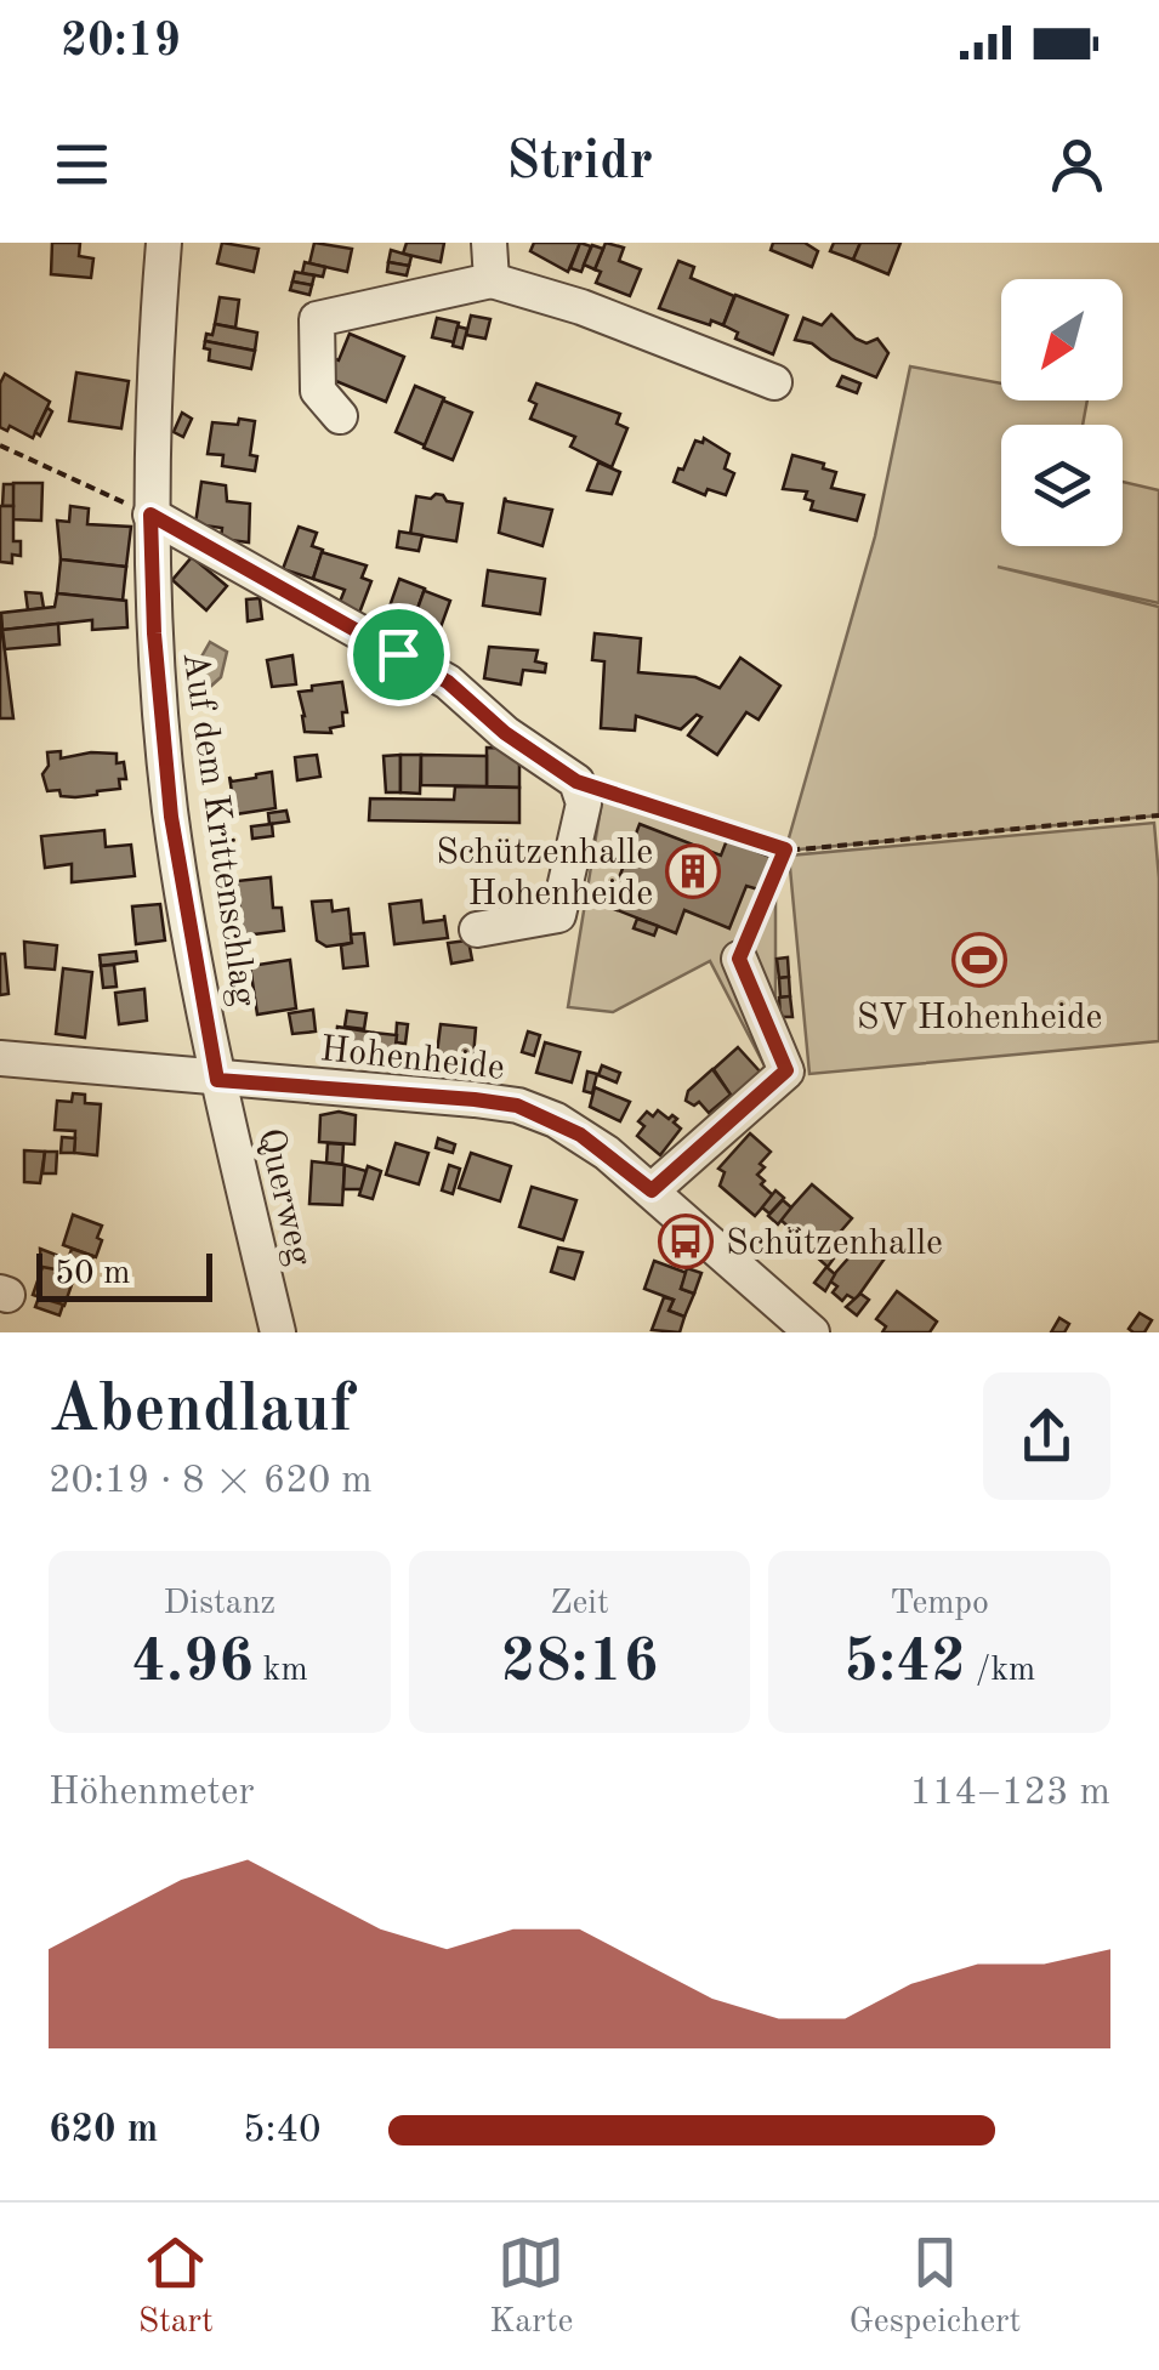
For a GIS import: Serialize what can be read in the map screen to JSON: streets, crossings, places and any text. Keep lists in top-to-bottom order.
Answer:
{
  "streets": {
    "street": ["Auf dem Krittenschlag", "Hohenheide", "Querweg"]
  },
  "crossings": [
    ["Auf dem Krittenschlag", "Hohenheide"],
    ["Auf dem Krittenschlag", "Querweg"],
    ["Hohenheide", "Querweg"]
  ],
  "places": {
    "building": ["Schützenhalle Hohenheide"],
    "sports": ["SV Hohenheide"],
    "bus stop": ["Schützenhalle"]
  },
  "scale_bar": "50 m",
  "north": "bottom left",
  "page": {
    "status": "20:19",
    "header": "Stridr",
    "scale": "50 m",
    "heading": ["Abendlauf", "20:19 · 8 × 620 m"],
    "stats": [
      ["Distanz", "4.96 km"],
      ["Zeit", "28:16"],
      ["Tempo", "5:42 /km"]
    ],
    "chart": ["Höhenmeter", "114–123 m"],
    "list": [
      {
        "name": "620 m",
        "note": "5:40"
      }
    ],
    "tabs": ["Start", "Karte", "Gespeichert"]
  }
}
